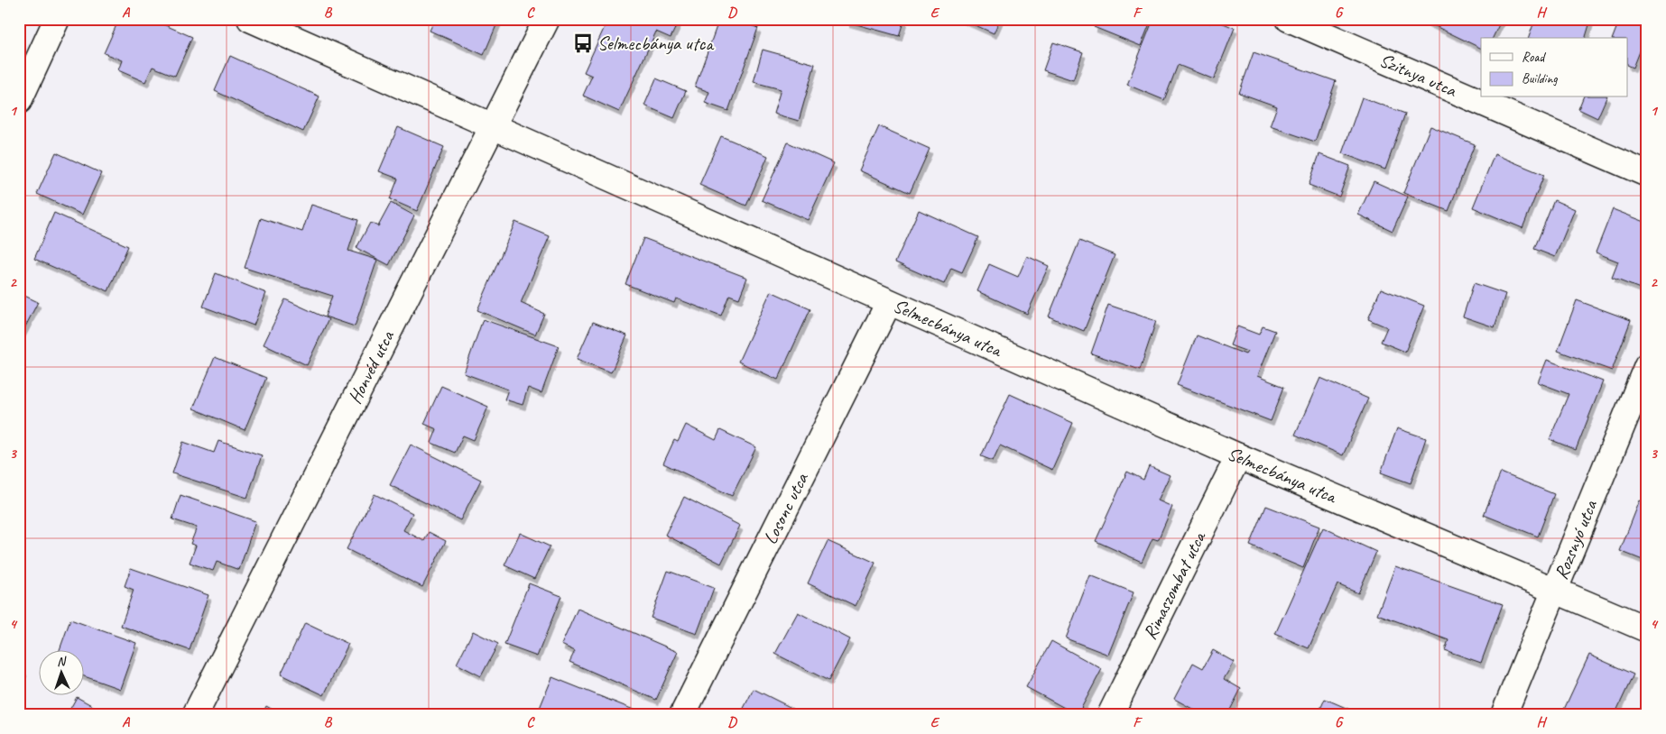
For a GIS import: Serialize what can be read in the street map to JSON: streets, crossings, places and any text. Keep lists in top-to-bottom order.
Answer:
{
  "streets": {
    "street": [
      "Szitnya utca",
      "Selmecbánya utca",
      "Honvéd utca",
      "Losonc utca",
      "Rozsnyó utca",
      "Rimaszombat utca"
    ]
  },
  "crossings": [
    ["Selmecbánya utca", "Honvéd utca"],
    ["Selmecbánya utca", "Losonc utca"],
    ["Selmecbánya utca", "Rozsnyó utca"],
    ["Selmecbánya utca", "Rimaszombat utca"]
  ],
  "places": {
    "bus stop": ["Selmecbánya utca"]
  },
  "legend": ["Road", "Building"],
  "north": "top",
  "grid": {
    "columns": [
      "A",
      "B",
      "C",
      "D",
      "E",
      "F",
      "G",
      "H"
    ],
    "rows": [
      "1",
      "2",
      "3",
      "4"
    ]
  }
}
